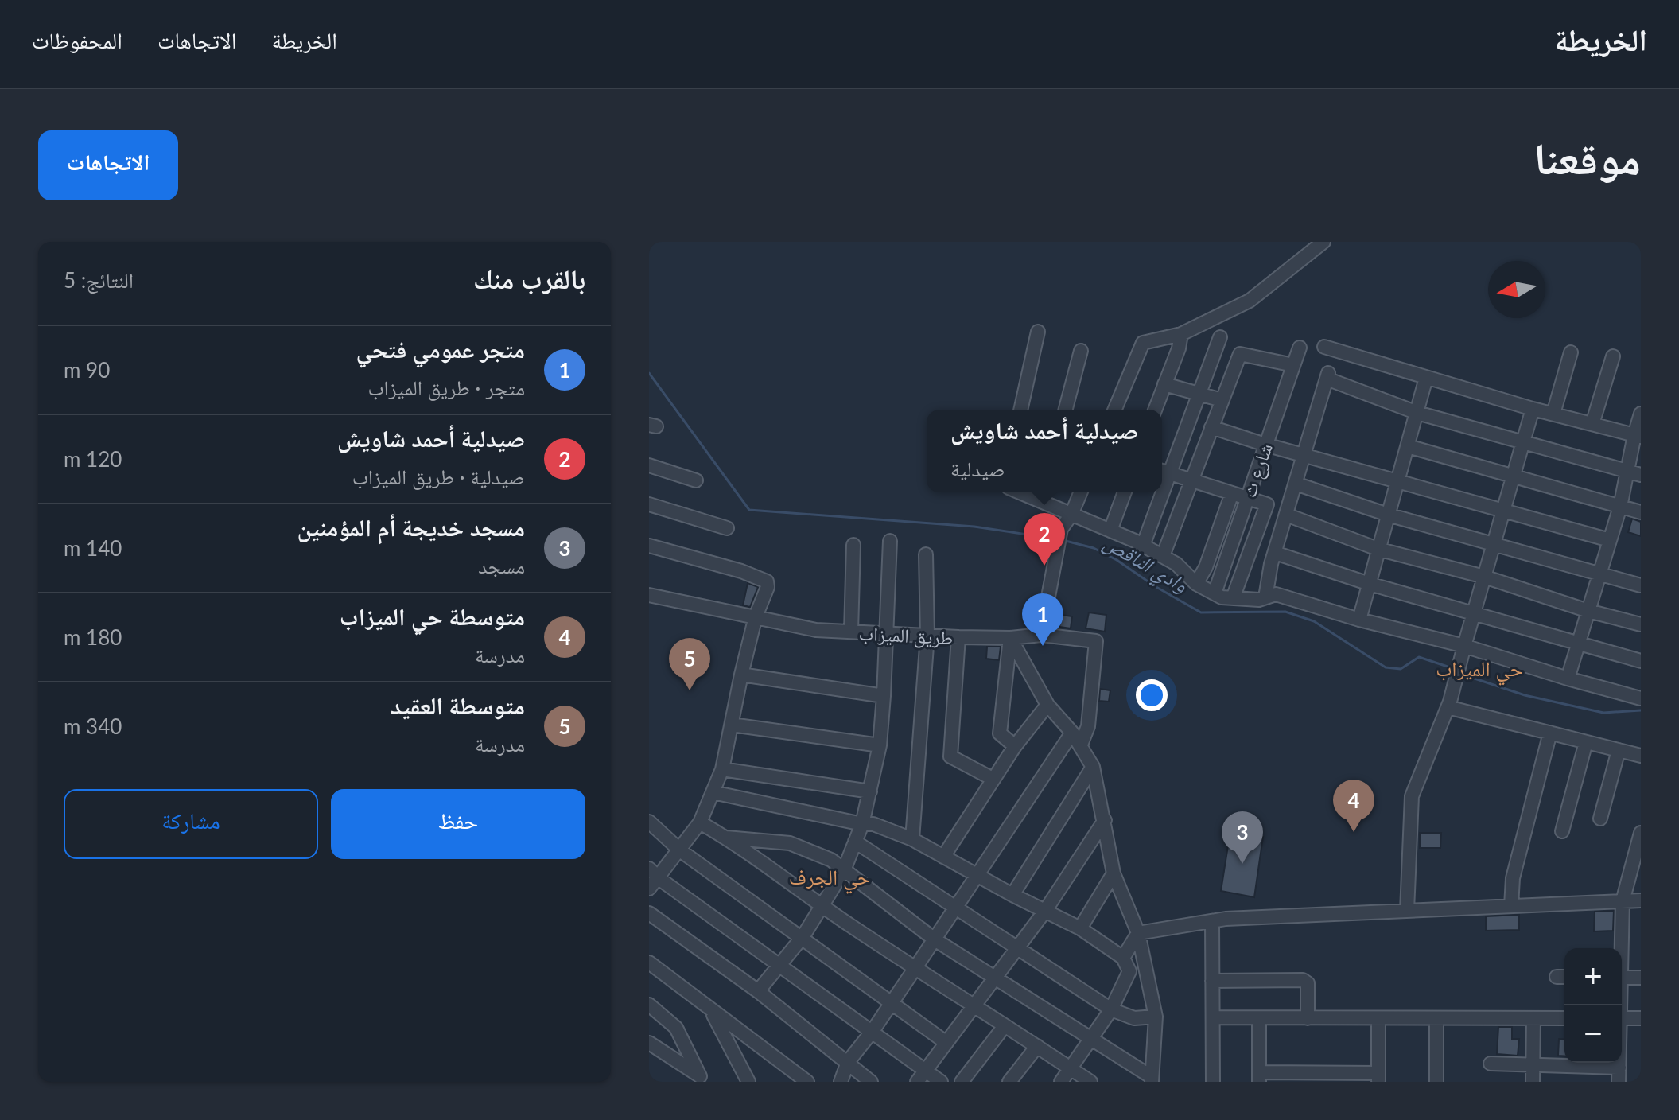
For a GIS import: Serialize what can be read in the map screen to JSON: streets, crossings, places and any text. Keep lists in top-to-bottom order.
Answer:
{
  "streets": {
    "street": ["شارع ث", "طريق الميزاب"]
  },
  "districts": ["حي الميزاب", "حي الجرف"],
  "water": ["وادي الناقص"],
  "north": "left",
  "page": {
    "header": "الخريطة",
    "nav": ["الخريطة", "الاتجاهات", "المحفوظات"],
    "title": "موقعنا",
    "buttons": [
      "الاتجاهات",
      ["حفظ", "مشاركة"]
    ],
    "heading": ["بالقرب منك", "النتائج: 5"],
    "list": [
      {
        "mark": "1",
        "name": "متجر عمومي فتحي",
        "note": "متجر · طريق الميزاب",
        "value": "90 m"
      },
      {
        "mark": "2",
        "name": "صيدلية أحمد شاويش",
        "note": "صيدلية · طريق الميزاب",
        "value": "120 m"
      },
      {
        "mark": "3",
        "name": "مسجد خديجة أم المؤمنين",
        "note": "مسجد",
        "value": "140 m"
      },
      {
        "mark": "4",
        "name": "متوسطة حي الميزاب",
        "note": "مدرسة",
        "value": "180 m"
      },
      {
        "mark": "5",
        "name": "متوسطة العقيد",
        "note": "مدرسة",
        "value": "340 m"
      }
    ],
    "popup": ["صيدلية أحمد شاويش", "صيدلية"],
    "pins": [
      "2",
      "1",
      "5",
      "4",
      "3"
    ],
    "map_buttons": ["+", "−"]
  }
}
